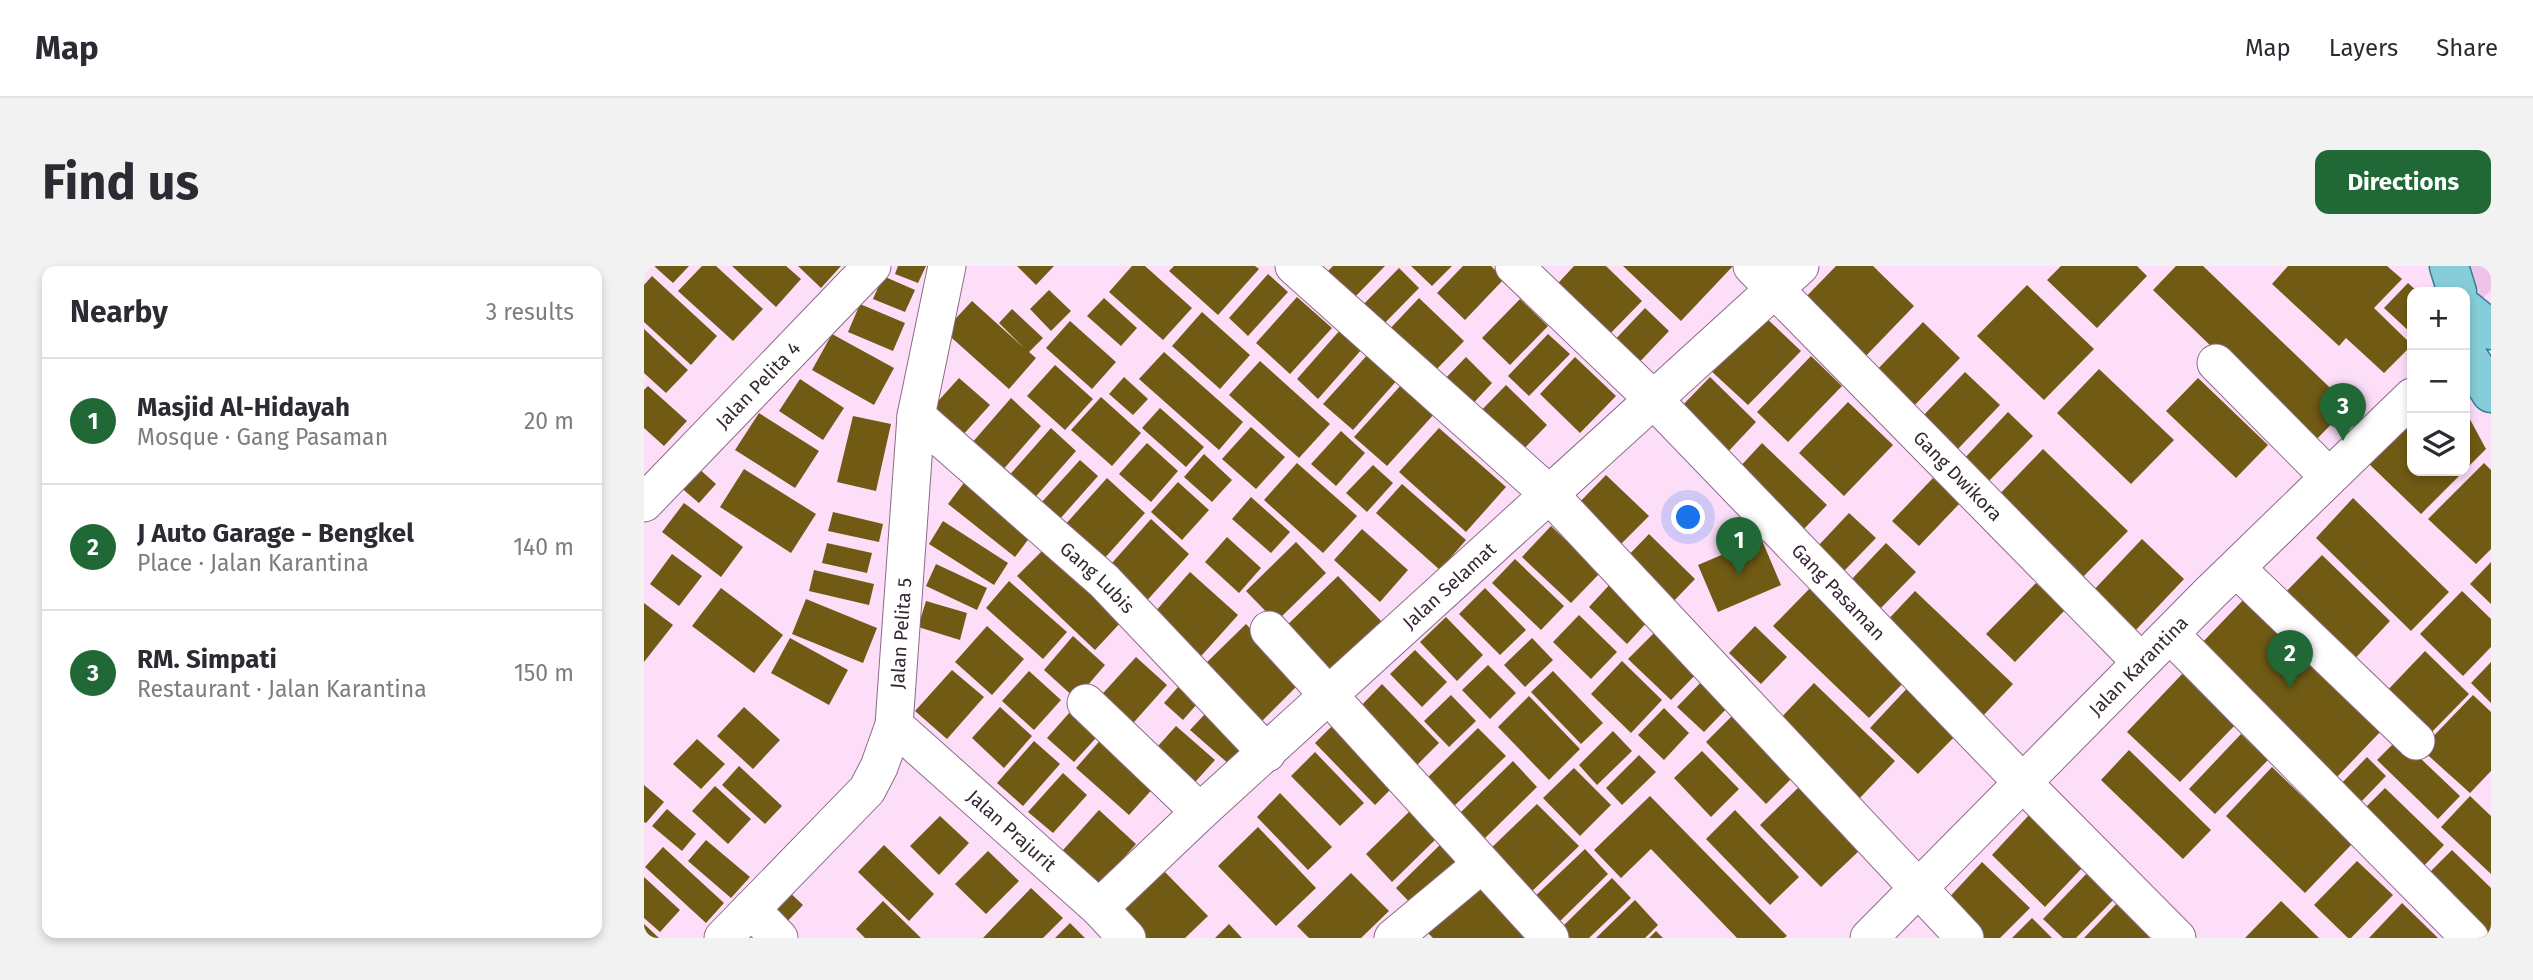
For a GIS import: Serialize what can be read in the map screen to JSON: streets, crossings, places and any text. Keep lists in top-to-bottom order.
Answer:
{
  "streets": {
    "street": [
      "Jalan Pelita 4",
      "Gang Dwikora",
      "Gang Lubis",
      "Jalan Selamat",
      "Gang Pasaman",
      "Jalan Pelita 5",
      "Jalan Karantina",
      "Jalan Prajurit"
    ]
  },
  "crossings": [
    ["Gang Dwikora", "Jalan Selamat"],
    ["Gang Dwikora", "Jalan Karantina"],
    ["Gang Lubis", "Jalan Selamat"],
    ["Gang Lubis", "Jalan Pelita 5"],
    ["Jalan Selamat", "Gang Pasaman"],
    ["Jalan Selamat", "Jalan Prajurit"],
    ["Gang Pasaman", "Jalan Karantina"],
    ["Jalan Pelita 5", "Jalan Prajurit"]
  ],
  "page": {
    "header": "Map",
    "nav": ["Map", "Layers", "Share"],
    "buttons": "Directions",
    "title": "Find us",
    "heading": ["Nearby", "3 results"],
    "map_buttons": ["+", "−"],
    "list": [
      {
        "mark": "1",
        "name": "Masjid Al-Hidayah",
        "note": "Mosque · Gang Pasaman",
        "value": "20 m"
      },
      {
        "mark": "2",
        "name": "J Auto Garage - Bengkel",
        "note": "Place · Jalan Karantina",
        "value": "140 m"
      },
      {
        "mark": "3",
        "name": "RM. Simpati",
        "note": "Restaurant · Jalan Karantina",
        "value": "150 m"
      }
    ],
    "pins": ["3", "1", "2"]
  }
}
